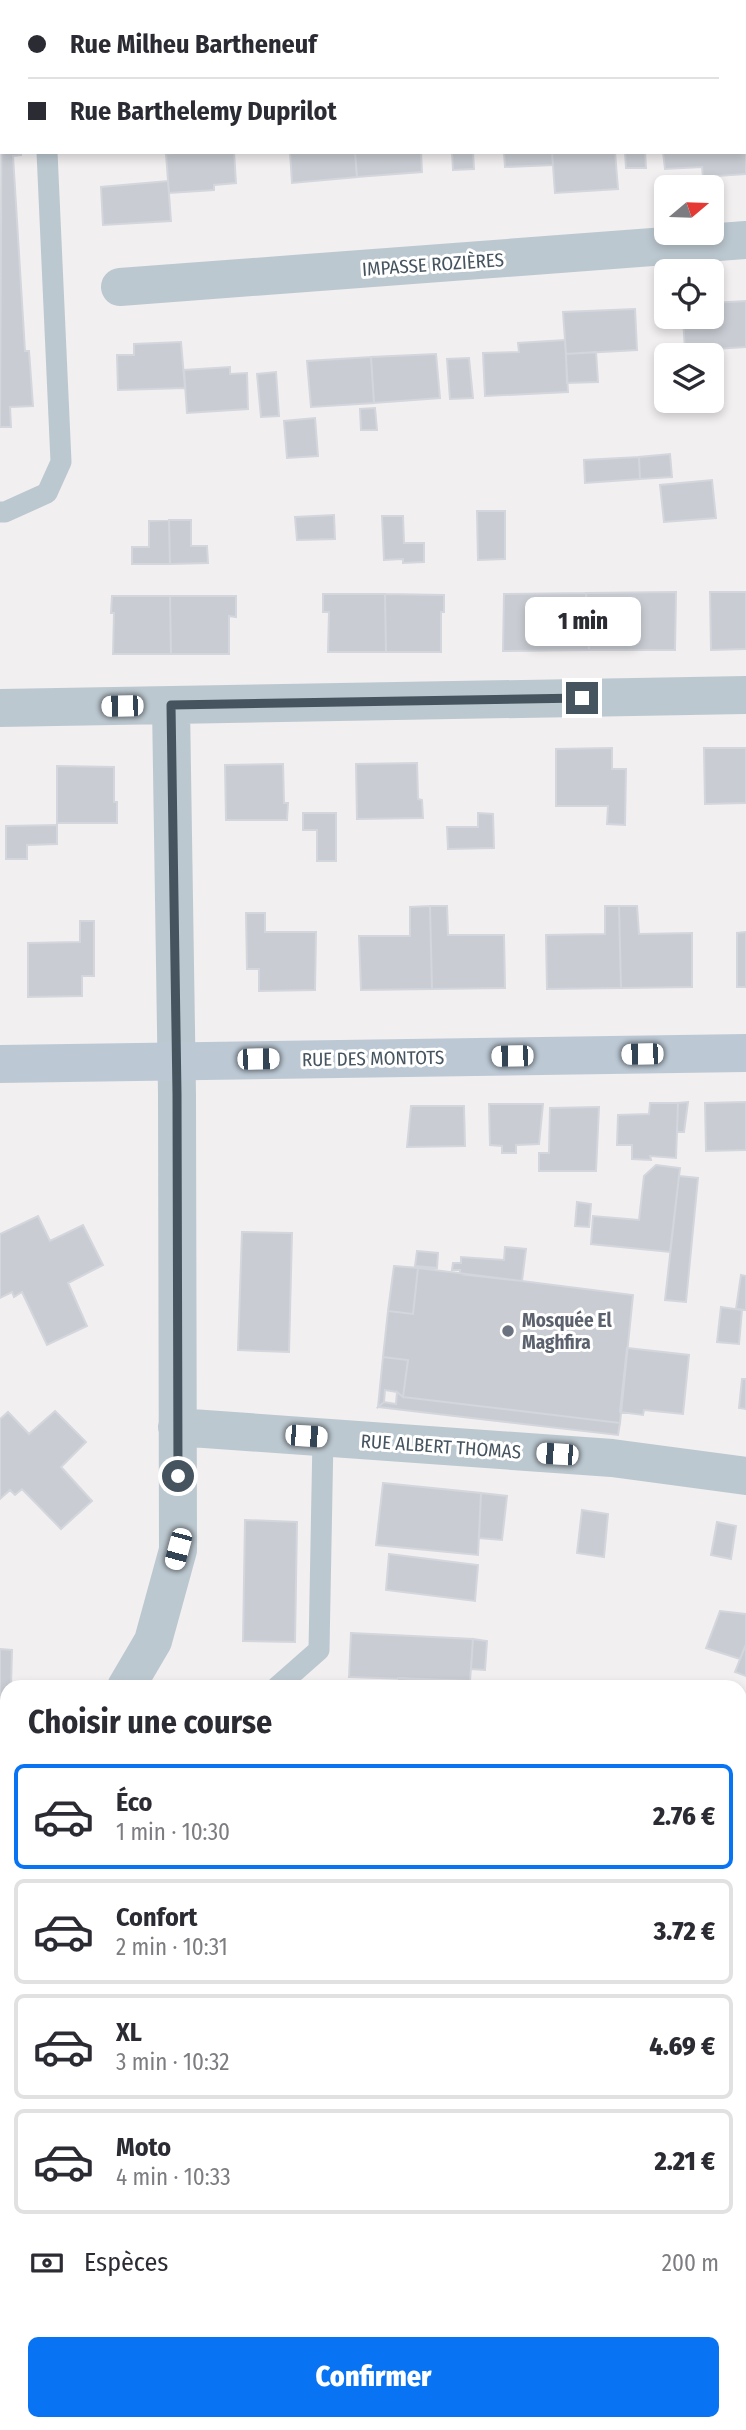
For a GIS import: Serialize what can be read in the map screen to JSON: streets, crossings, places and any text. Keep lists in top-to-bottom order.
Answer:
{
  "streets": {
    "street": ["IMPASSE ROZIÈRES", "RUE DES MONTOTS", "RUE ALBERT THOMAS"]
  },
  "places": ["Mosquée El Maghfira"],
  "north": "right",
  "page": {
    "banner": ["Rue Milheu Bartheneuf", "Rue Barthelemy Duprilot"],
    "bubble": "1 min",
    "heading": "Choisir une course",
    "list": [
      {
        "name": "Éco",
        "note": "1 min · 10:30",
        "value": "2.76 €"
      },
      {
        "name": "Confort",
        "note": "2 min · 10:31",
        "value": "3.72 €"
      },
      {
        "name": "XL",
        "note": "3 min · 10:32",
        "value": "4.69 €"
      },
      {
        "name": "Moto",
        "note": "4 min · 10:33",
        "value": "2.21 €"
      }
    ],
    "pay": ["Espèces", "200 m"],
    "buttons": "Confirmer"
  }
}
